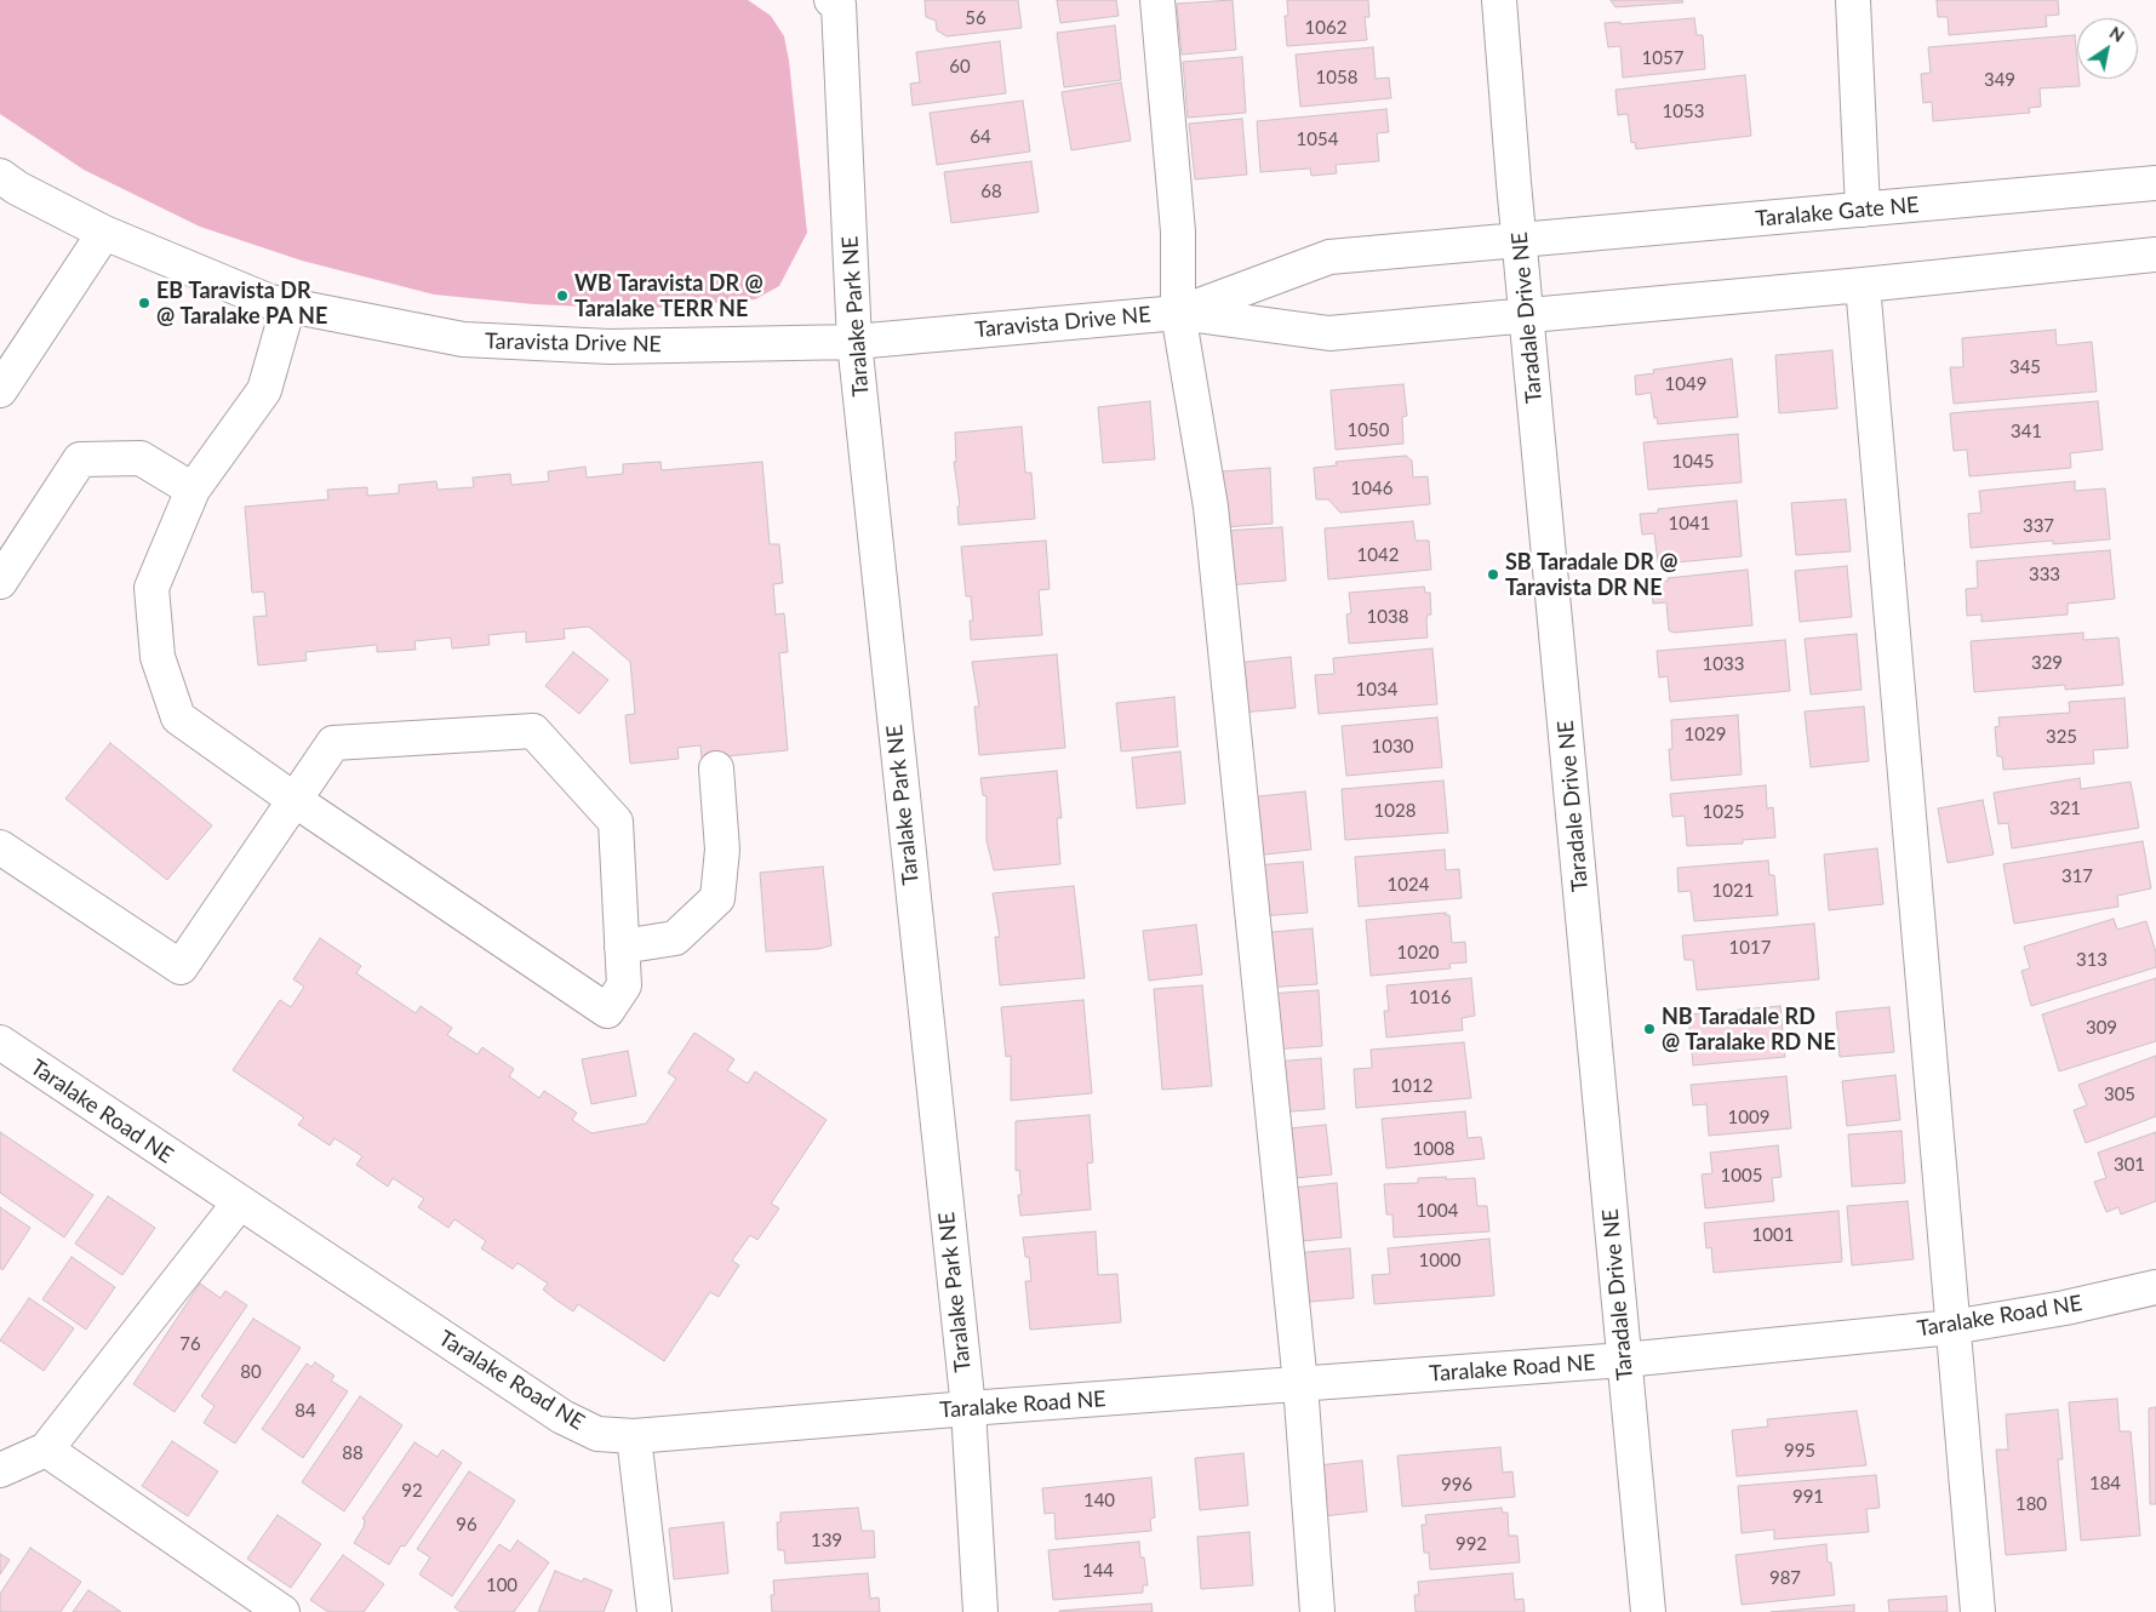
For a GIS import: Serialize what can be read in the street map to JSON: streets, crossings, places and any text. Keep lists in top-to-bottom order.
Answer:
{
  "streets": {
    "street": [
      "Taralake Gate NE",
      "Taralake Park NE",
      "Taradale Drive NE",
      "Taravista Drive NE",
      "Taralake Road NE"
    ]
  },
  "crossings": [
    ["Taralake Gate NE", "Taradale Drive NE"],
    ["Taralake Gate NE", "Taravista Drive NE"],
    ["Taralake Park NE", "Taravista Drive NE"],
    ["Taralake Park NE", "Taralake Road NE"],
    ["Taradale Drive NE", "Taravista Drive NE"],
    ["Taradale Drive NE", "Taralake Road NE"]
  ],
  "places": [
    "WB Taravista DR @ Taralake TERR NE",
    "EB Taravista DR @ Taralake PA NE",
    "SB Taradale DR @ Taravista DR NE",
    "NB Taradale RD @ Taralake RD NE"
  ],
  "house_numbers": [
    "56",
    "1062",
    "1057",
    "60",
    "1058",
    "349",
    "1053",
    "64",
    "1054",
    "68",
    "345",
    "1049",
    "1050",
    "341",
    "1045",
    "1046",
    "1041",
    "337",
    "1042",
    "333",
    "1038",
    "329",
    "1033",
    "1034",
    "1029",
    "325",
    "1030",
    "321",
    "1028",
    "1025",
    "317",
    "1024",
    "1021",
    "1017",
    "1020",
    "313",
    "1016",
    "309",
    "1012",
    "305",
    "1009",
    "1008",
    "301",
    "1005",
    "1004",
    "1001",
    "1000",
    "76",
    "80",
    "84",
    "995",
    "88",
    "184",
    "996",
    "92",
    "991",
    "140",
    "180",
    "96",
    "139",
    "992",
    "144",
    "987",
    "100"
  ],
  "north": "top right"
}
